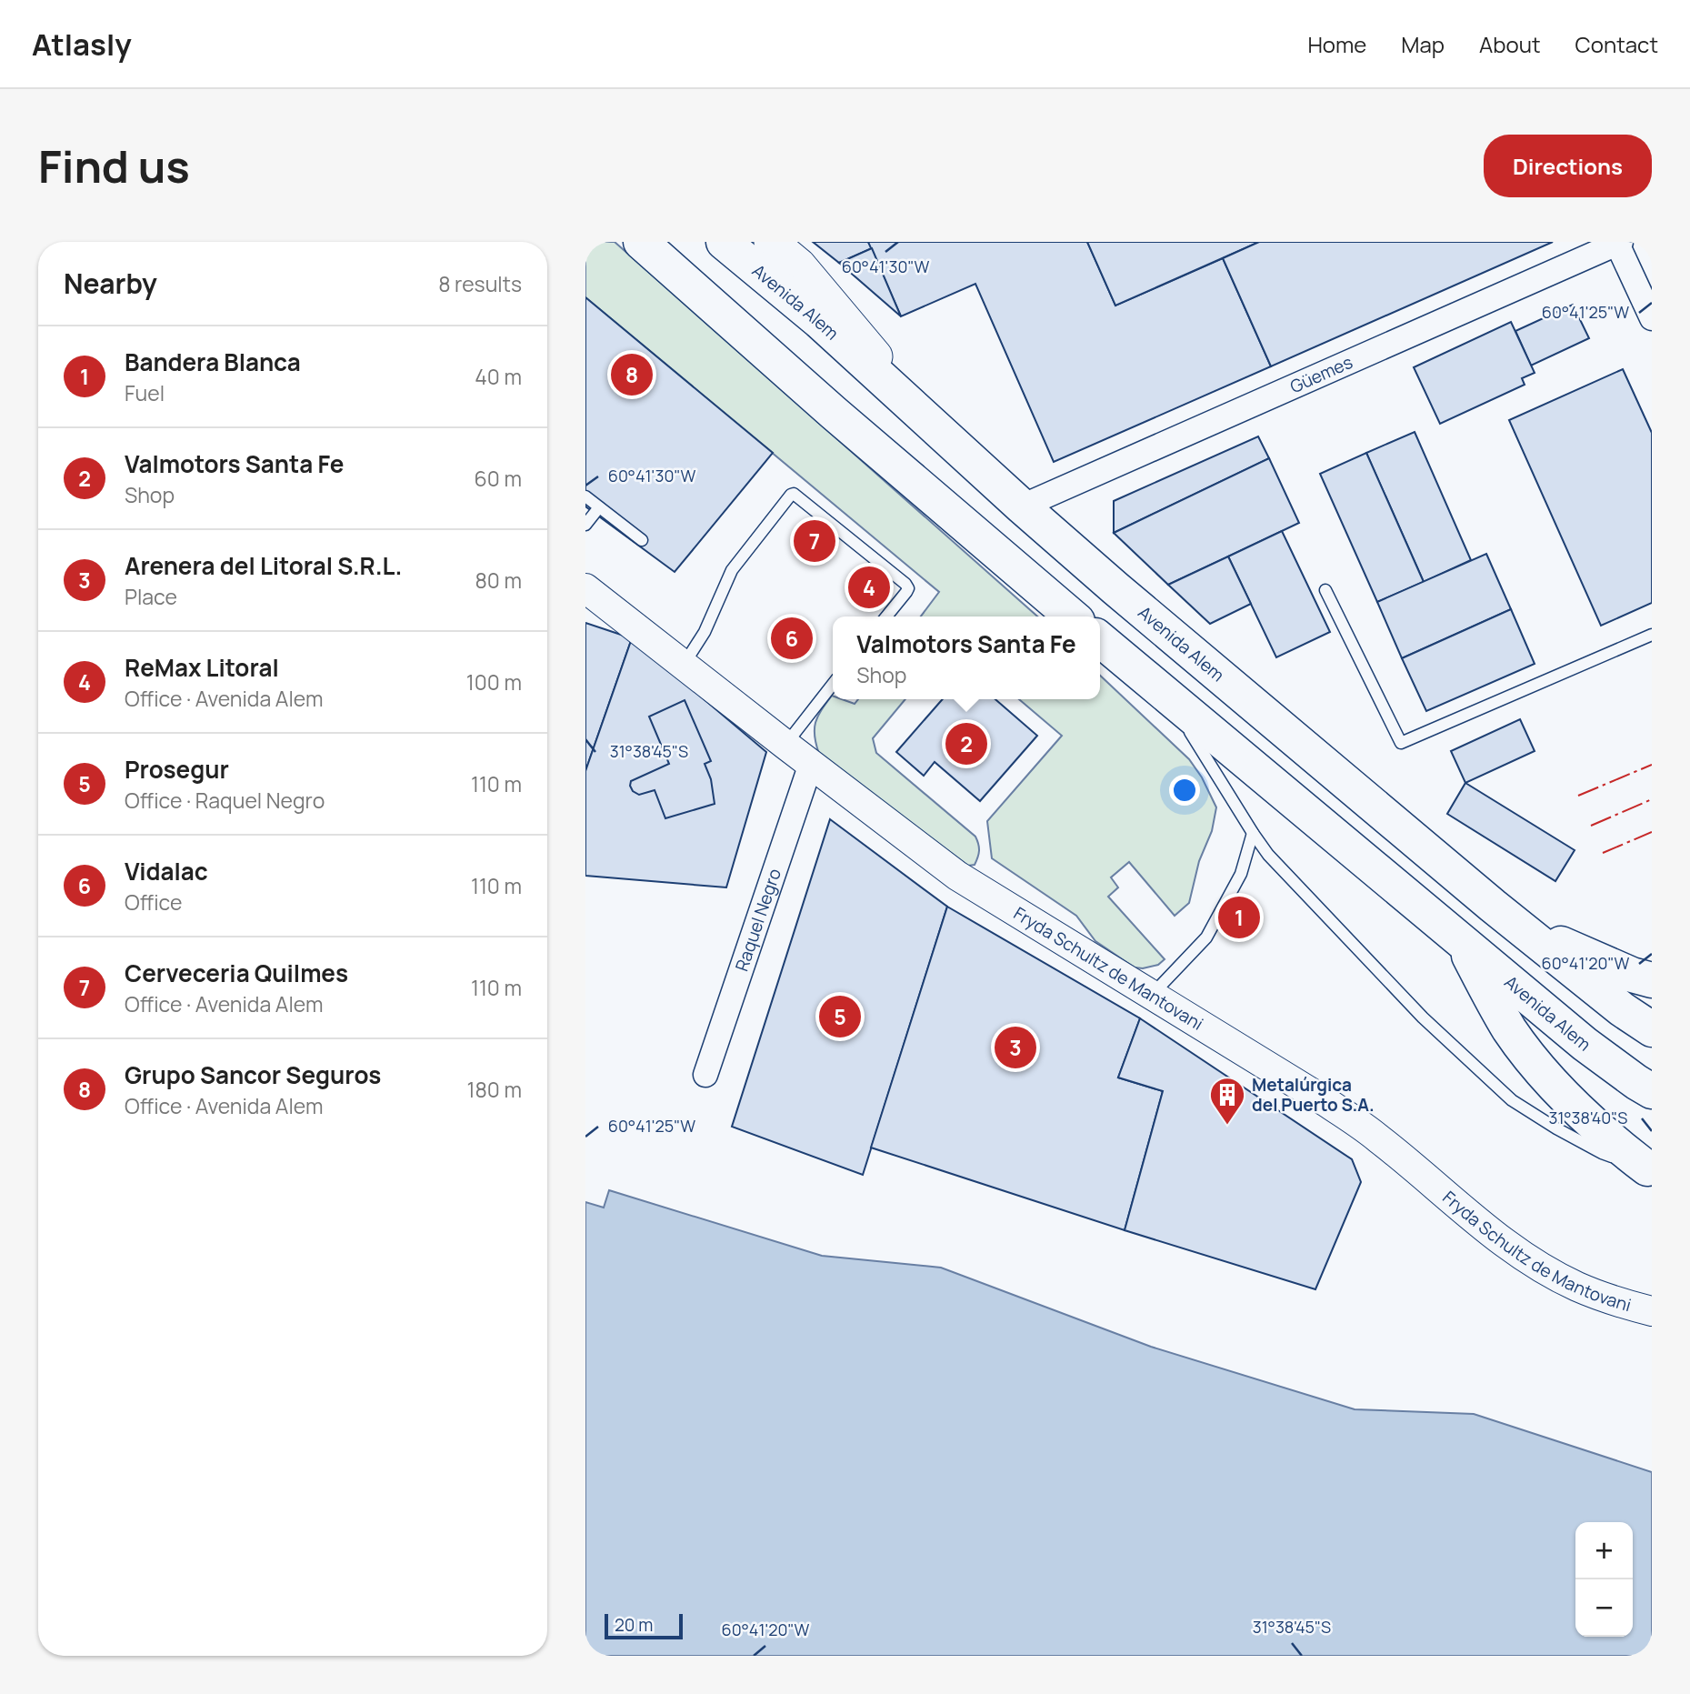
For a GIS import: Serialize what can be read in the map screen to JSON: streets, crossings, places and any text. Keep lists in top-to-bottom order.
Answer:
{
  "streets": {
    "highway": ["Avenida Alem"],
    "street": ["Güemes", "Raquel Negro", "Fryda Schultz de Mantovani"]
  },
  "crossings": [
    ["Avenida Alem", "Güemes"],
    ["Raquel Negro", "Fryda Schultz de Mantovani"]
  ],
  "places": {
    "building": ["Metalúrgica del Puerto S.A."]
  },
  "scale_bar": "20 m",
  "page": {
    "header": "Atlasly",
    "nav": [
      "Home",
      "Map",
      "About",
      "Contact"
    ],
    "buttons": "Directions",
    "title": "Find us",
    "heading": ["Nearby", "8 results"],
    "list": [
      {
        "mark": "1",
        "name": "Bandera Blanca",
        "note": "Fuel",
        "value": "40 m"
      },
      {
        "mark": "2",
        "name": "Valmotors Santa Fe",
        "note": "Shop",
        "value": "60 m"
      },
      {
        "mark": "3",
        "name": "Arenera del Litoral S.R.L.",
        "note": "Place",
        "value": "80 m"
      },
      {
        "mark": "4",
        "name": "ReMax Litoral",
        "note": "Office · Avenida Alem",
        "value": "100 m"
      },
      {
        "mark": "5",
        "name": "Prosegur",
        "note": "Office · Raquel Negro",
        "value": "110 m"
      },
      {
        "mark": "6",
        "name": "Vidalac",
        "note": "Office",
        "value": "110 m"
      },
      {
        "mark": "7",
        "name": "Cerveceria Quilmes",
        "note": "Office · Avenida Alem",
        "value": "110 m"
      },
      {
        "mark": "8",
        "name": "Grupo Sancor Seguros",
        "note": "Office · Avenida Alem",
        "value": "180 m"
      }
    ],
    "pins": [
      "8",
      "7",
      "4",
      "6",
      "2",
      "1",
      "5",
      "3"
    ],
    "popup": ["Valmotors Santa Fe", "Shop"],
    "map_buttons": ["+", "−"],
    "scale": "20 m"
  },
  "coordinates": [
    "60°41'30\"W",
    "60°41'25\"W",
    "31°38'45\"S",
    "60°41'20\"W",
    "31°38'40\"S"
  ]
}
